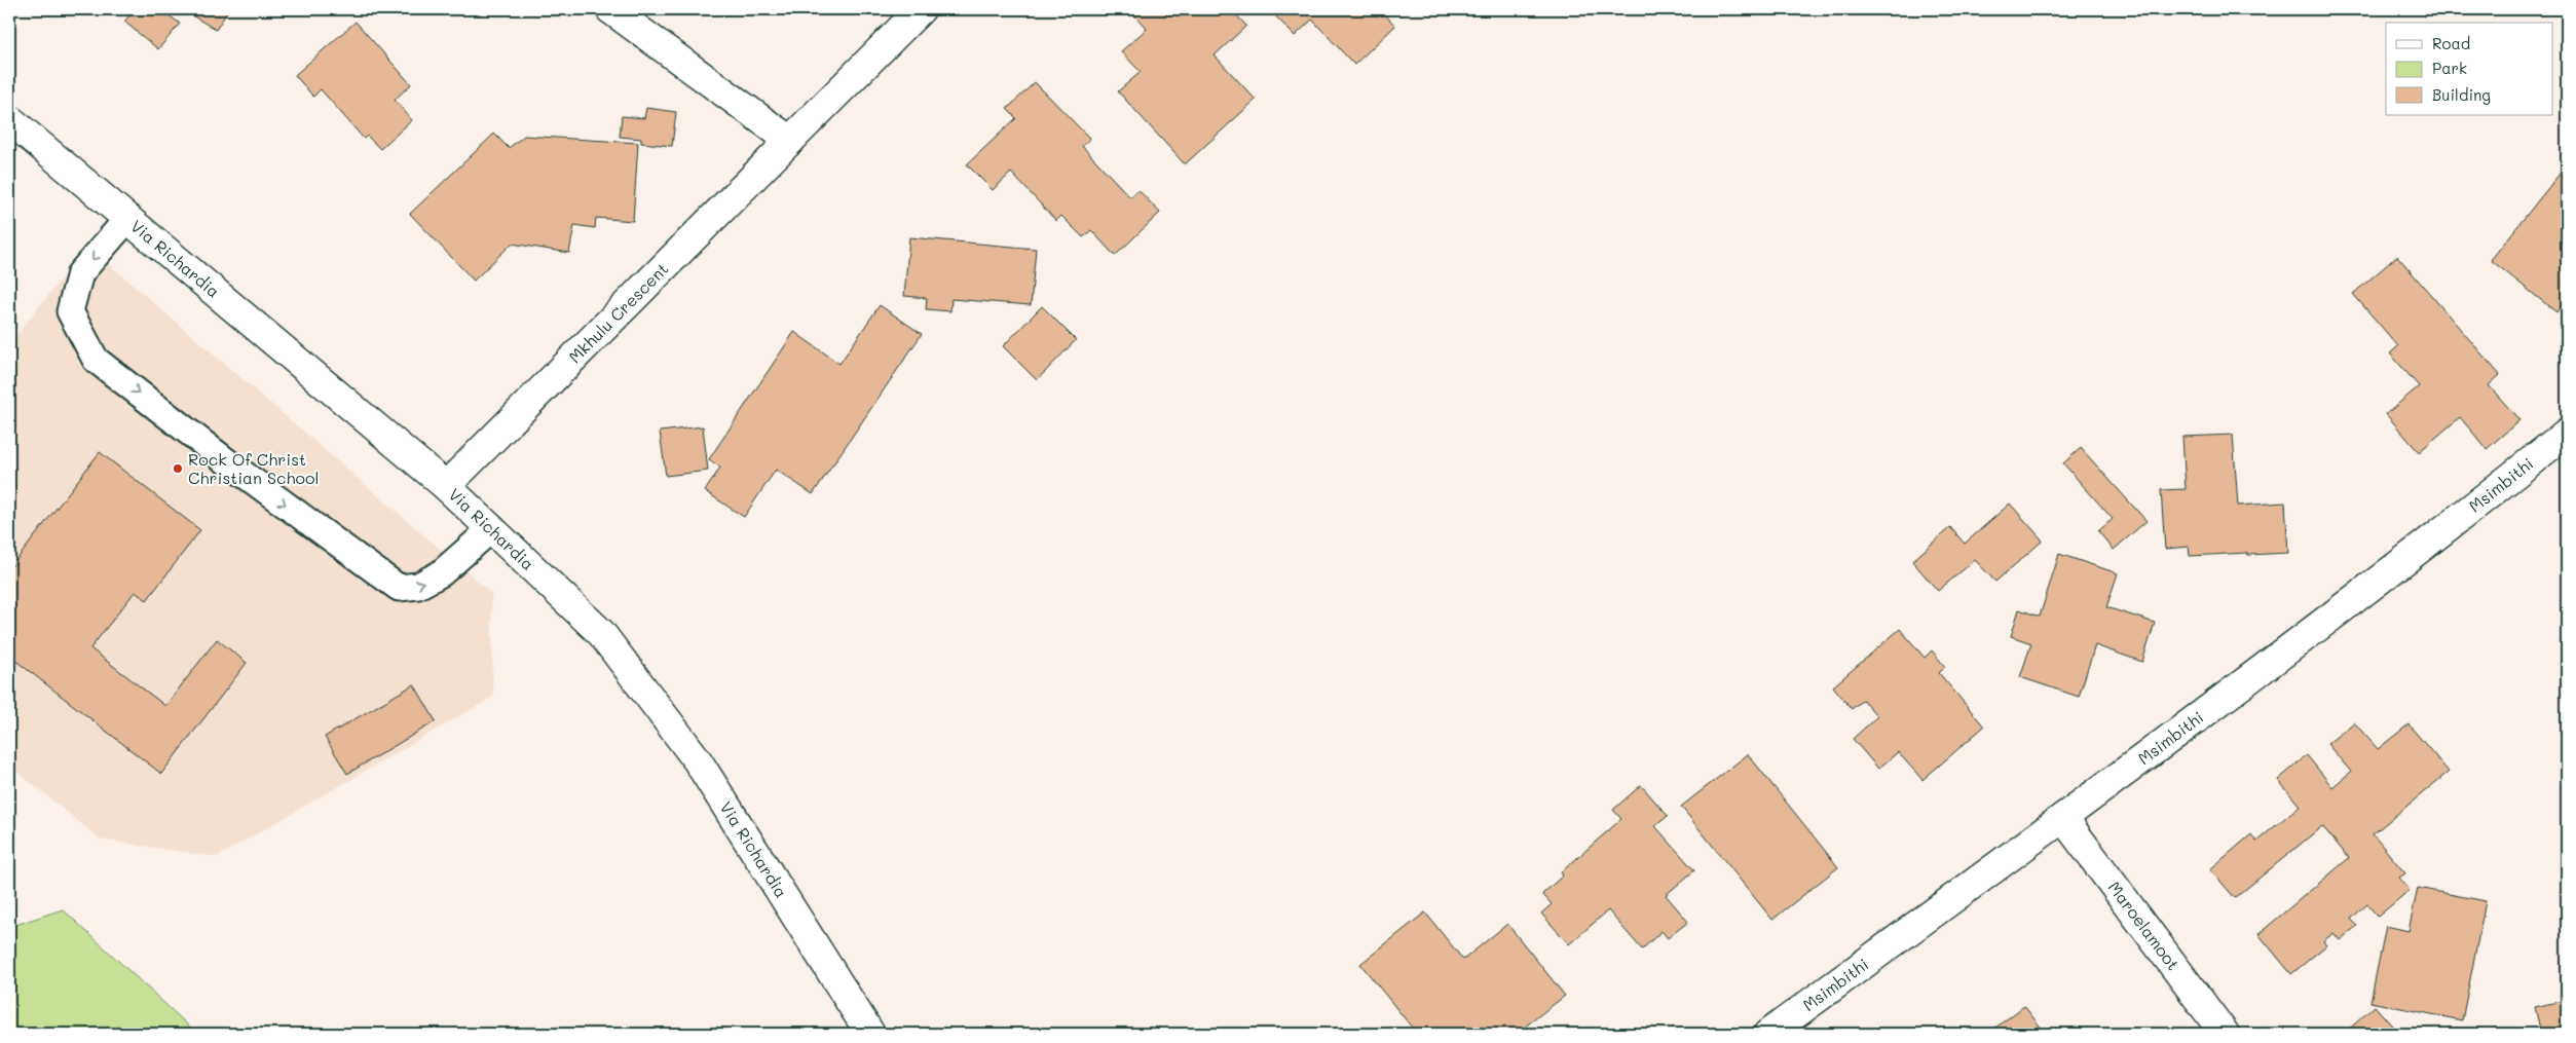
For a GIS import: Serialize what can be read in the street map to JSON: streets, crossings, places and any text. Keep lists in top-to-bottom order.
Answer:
{
  "streets": {
    "street": [
      "Via Richardia",
      "Mkhulu Crescent",
      "Msimbithi",
      "Maroelamoot"
    ]
  },
  "crossings": [
    ["Via Richardia", "Mkhulu Crescent"],
    ["Msimbithi", "Maroelamoot"]
  ],
  "places": ["Rock Of Christ Christian School"],
  "legend": ["Road", "Park", "Building"]
}
